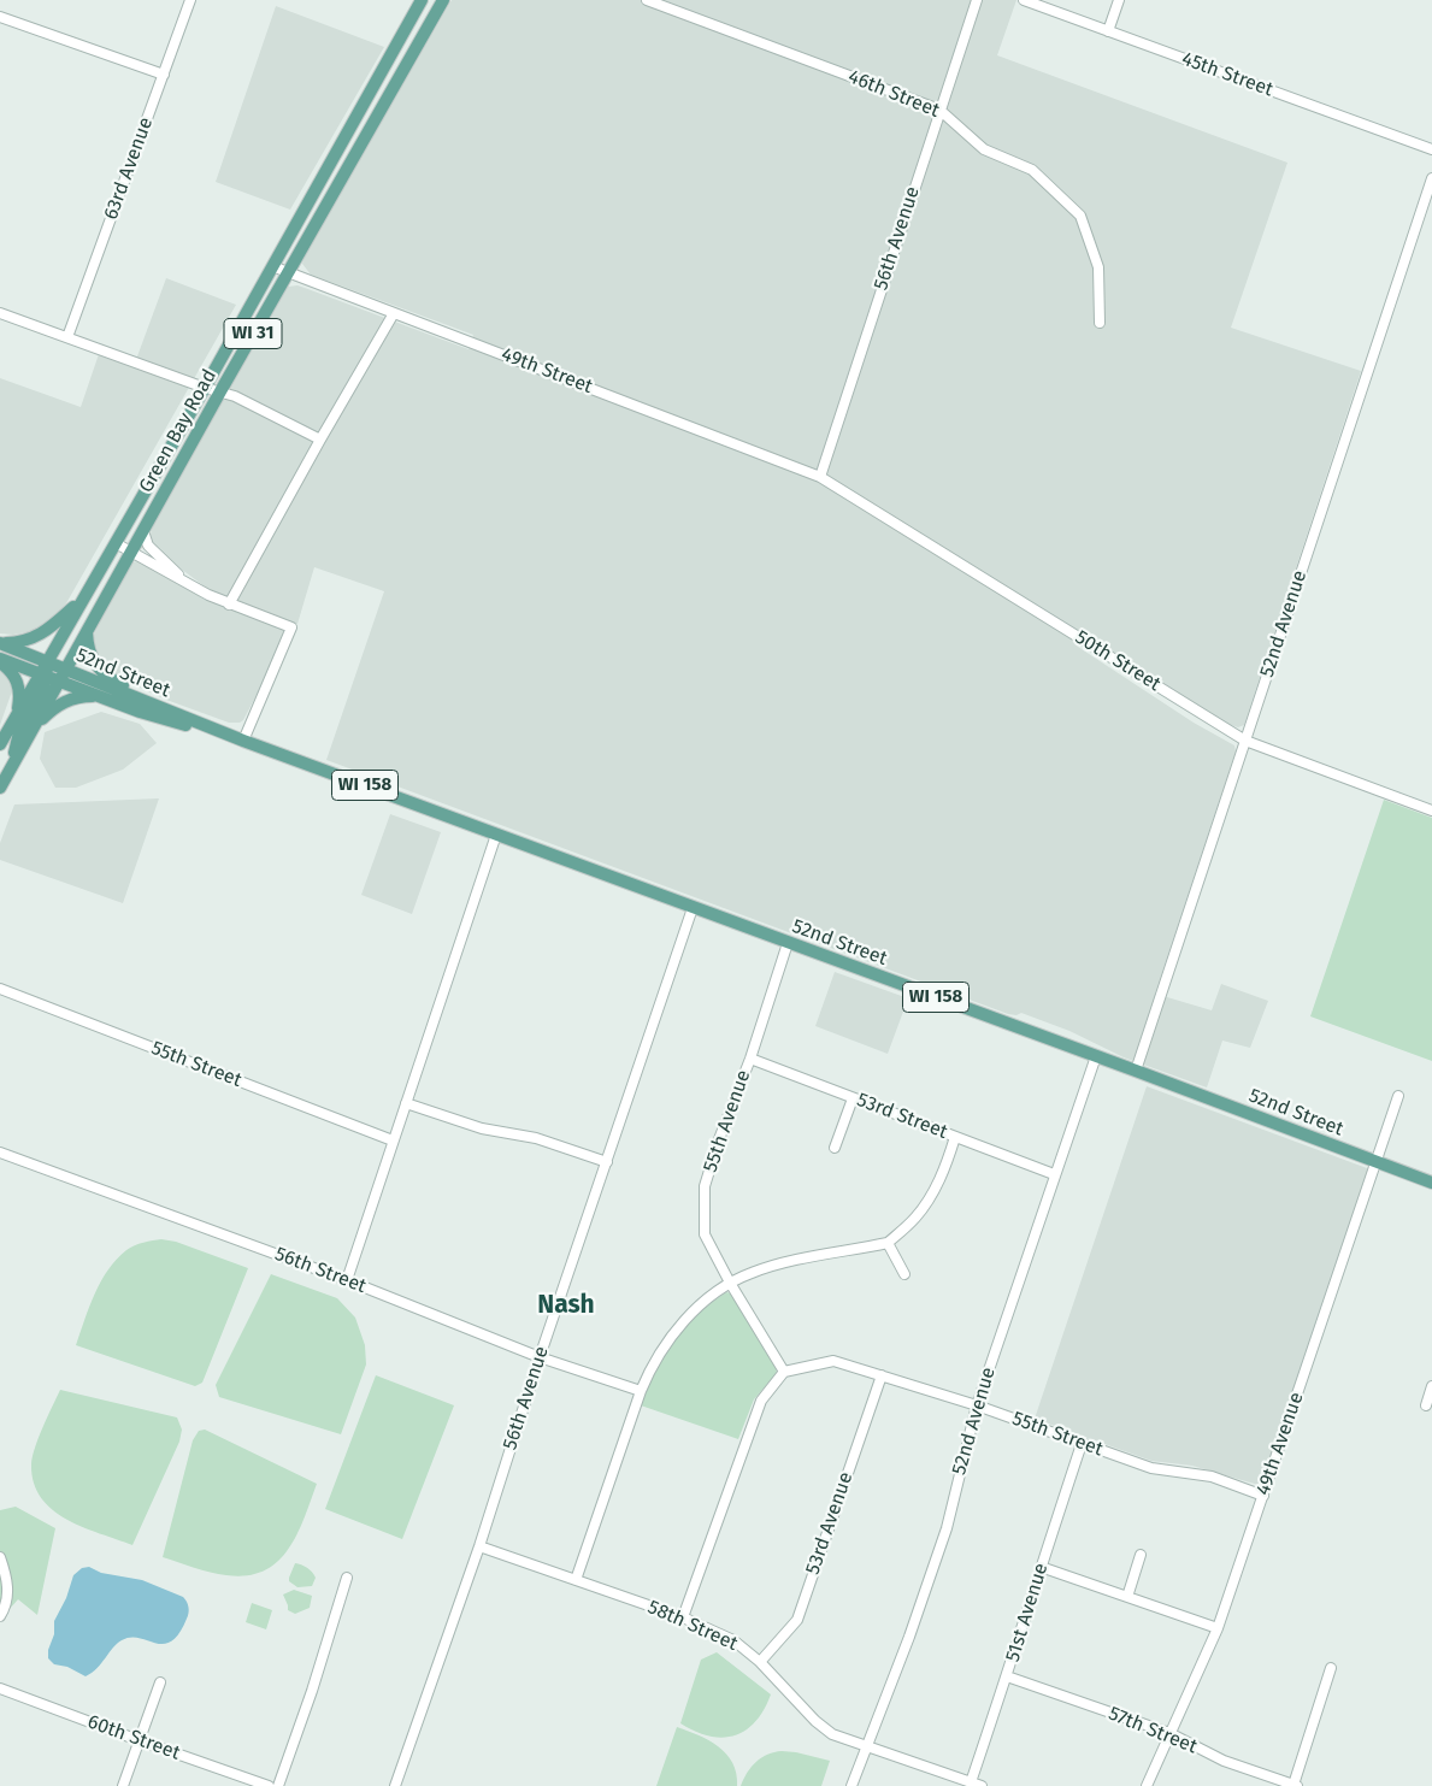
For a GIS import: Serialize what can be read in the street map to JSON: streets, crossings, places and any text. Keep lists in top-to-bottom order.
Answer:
{
  "streets": {
    "main road": [
      "WI 31",
      "Green Bay Road",
      "52nd Street",
      "WI 158"
    ],
    "street": [
      "45th Street",
      "46th Street",
      "63rd Avenue",
      "56th Avenue",
      "49th Street",
      "52nd Avenue",
      "50th Street",
      "55th Street",
      "53rd Street",
      "55th Avenue",
      "56th Street",
      "49th Avenue",
      "53rd Avenue",
      "51st Avenue",
      "58th Street",
      "57th Street",
      "60th Street"
    ]
  },
  "crossings": [
    ["46th Street", "56th Avenue"],
    ["56th Avenue", "49th Street"],
    ["56th Avenue", "50th Street"],
    ["56th Avenue", "52nd Street"],
    ["56th Avenue", "56th Street"],
    ["56th Avenue", "58th Street"],
    ["49th Street", "Green Bay Road"],
    ["49th Street", "50th Street"],
    ["Green Bay Road", "52nd Street"],
    ["52nd Avenue", "50th Street"],
    ["52nd Avenue", "52nd Street"],
    ["52nd Avenue", "55th Street"],
    ["52nd Avenue", "53rd Street"],
    ["52nd Avenue", "58th Street"],
    ["52nd Street", "55th Avenue"],
    ["52nd Street", "49th Avenue"],
    ["55th Street", "55th Avenue"],
    ["55th Street", "49th Avenue"],
    ["55th Street", "53rd Avenue"],
    ["55th Street", "51st Avenue"],
    ["53rd Street", "55th Avenue"],
    ["49th Avenue", "57th Street"],
    ["53rd Avenue", "58th Street"],
    ["51st Avenue", "58th Street"],
    ["51st Avenue", "57th Street"]
  ],
  "districts": ["Nash"]
}
